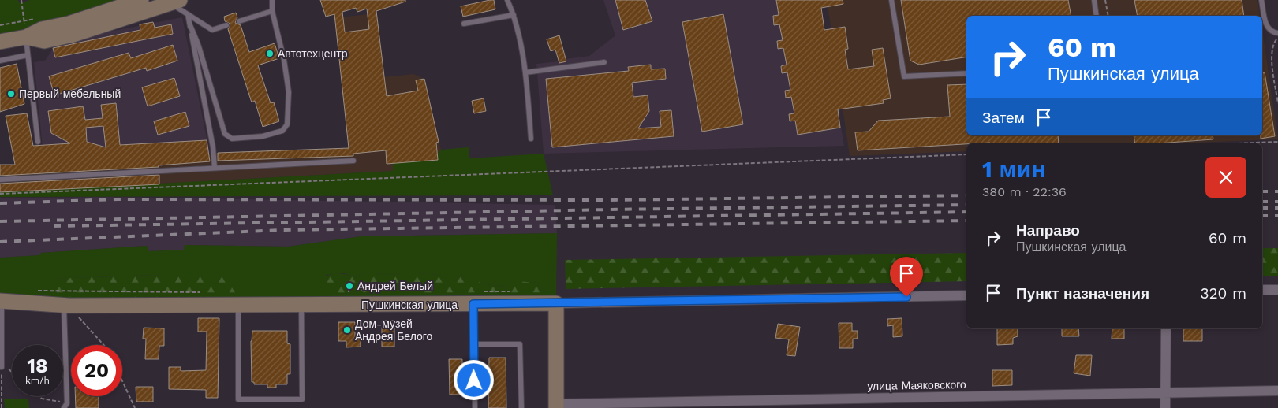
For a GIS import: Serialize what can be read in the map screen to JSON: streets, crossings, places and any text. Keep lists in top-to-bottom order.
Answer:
{
  "streets": {
    "street": ["Пушкинская улица", "улица Маяковского"]
  },
  "places": [
    "Автотехцентр",
    "Первый мебельный",
    "Андрей Белый",
    "Дом-музей Андрея Белого"
  ],
  "page": {
    "turn": ["60 m", "Пушкинская улица"],
    "then": "Затем",
    "heading": ["1 мин", "380 m · 22:36"],
    "list": [
      {
        "name": "Направо",
        "note": "Пушкинская улица",
        "value": "60 m"
      },
      {
        "name": "Пункт назначения",
        "value": "320 m"
      }
    ],
    "speed": "18 km/h",
    "limit": "20"
  }
}
